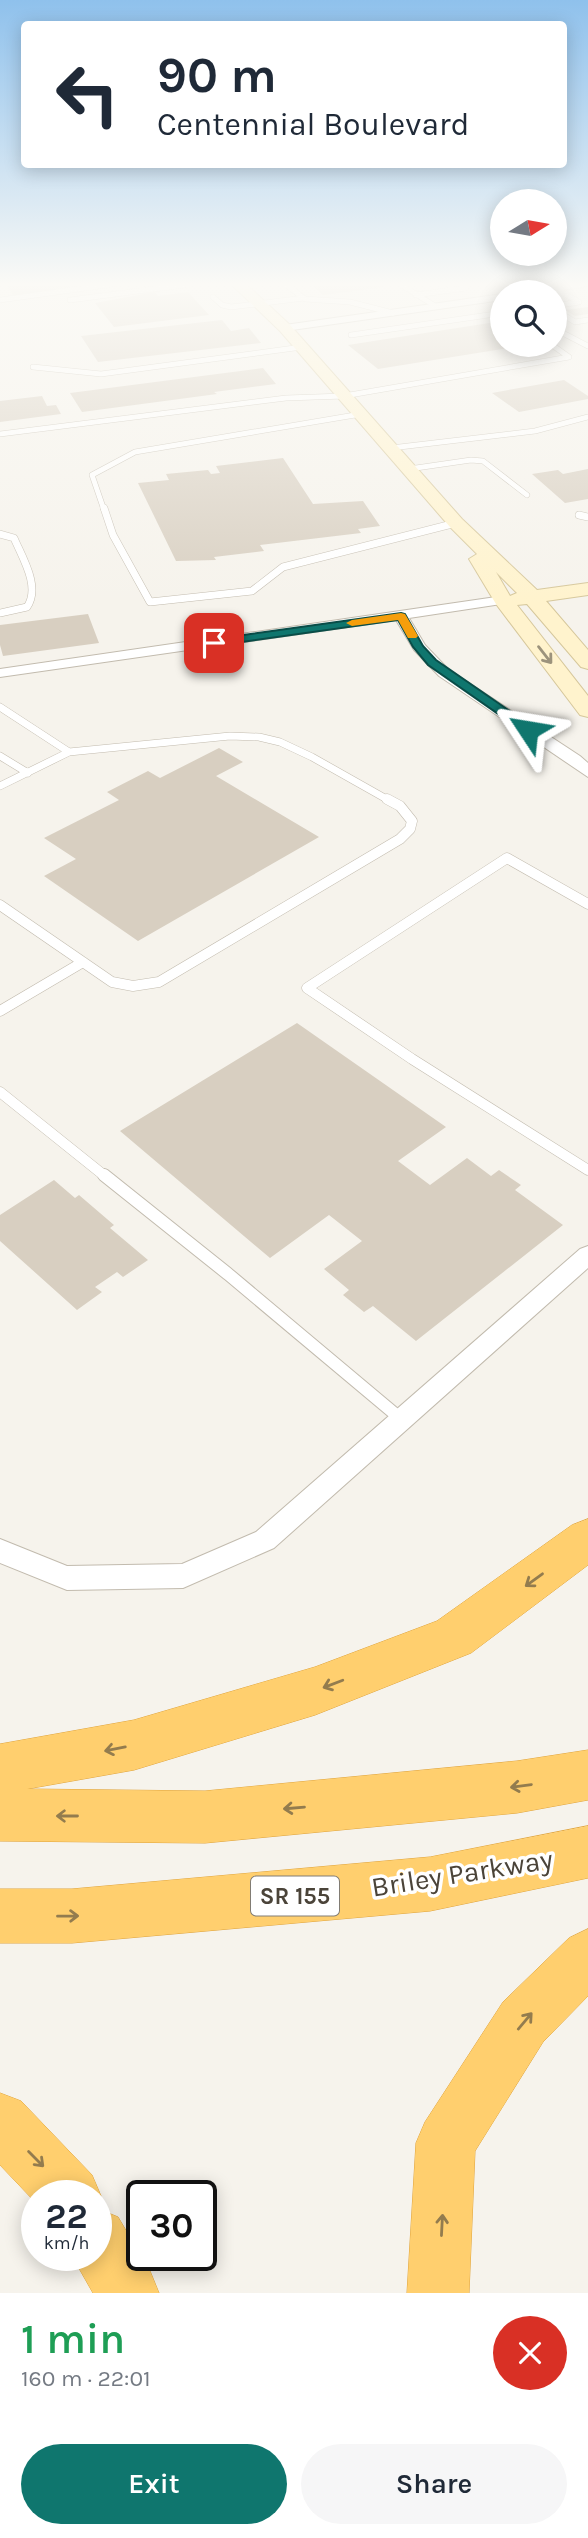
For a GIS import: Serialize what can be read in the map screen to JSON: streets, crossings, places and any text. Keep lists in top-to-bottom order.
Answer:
{
  "streets": {
    "highway": ["Briley Parkway", "SR 155"]
  },
  "north": "right",
  "page": {
    "turn": ["90 m", "Centennial Boulevard"],
    "speed": "22 km/h",
    "limit": "30",
    "heading": ["1 min", "160 m · 22:01"],
    "buttons": ["Exit", "Share"]
  }
}
